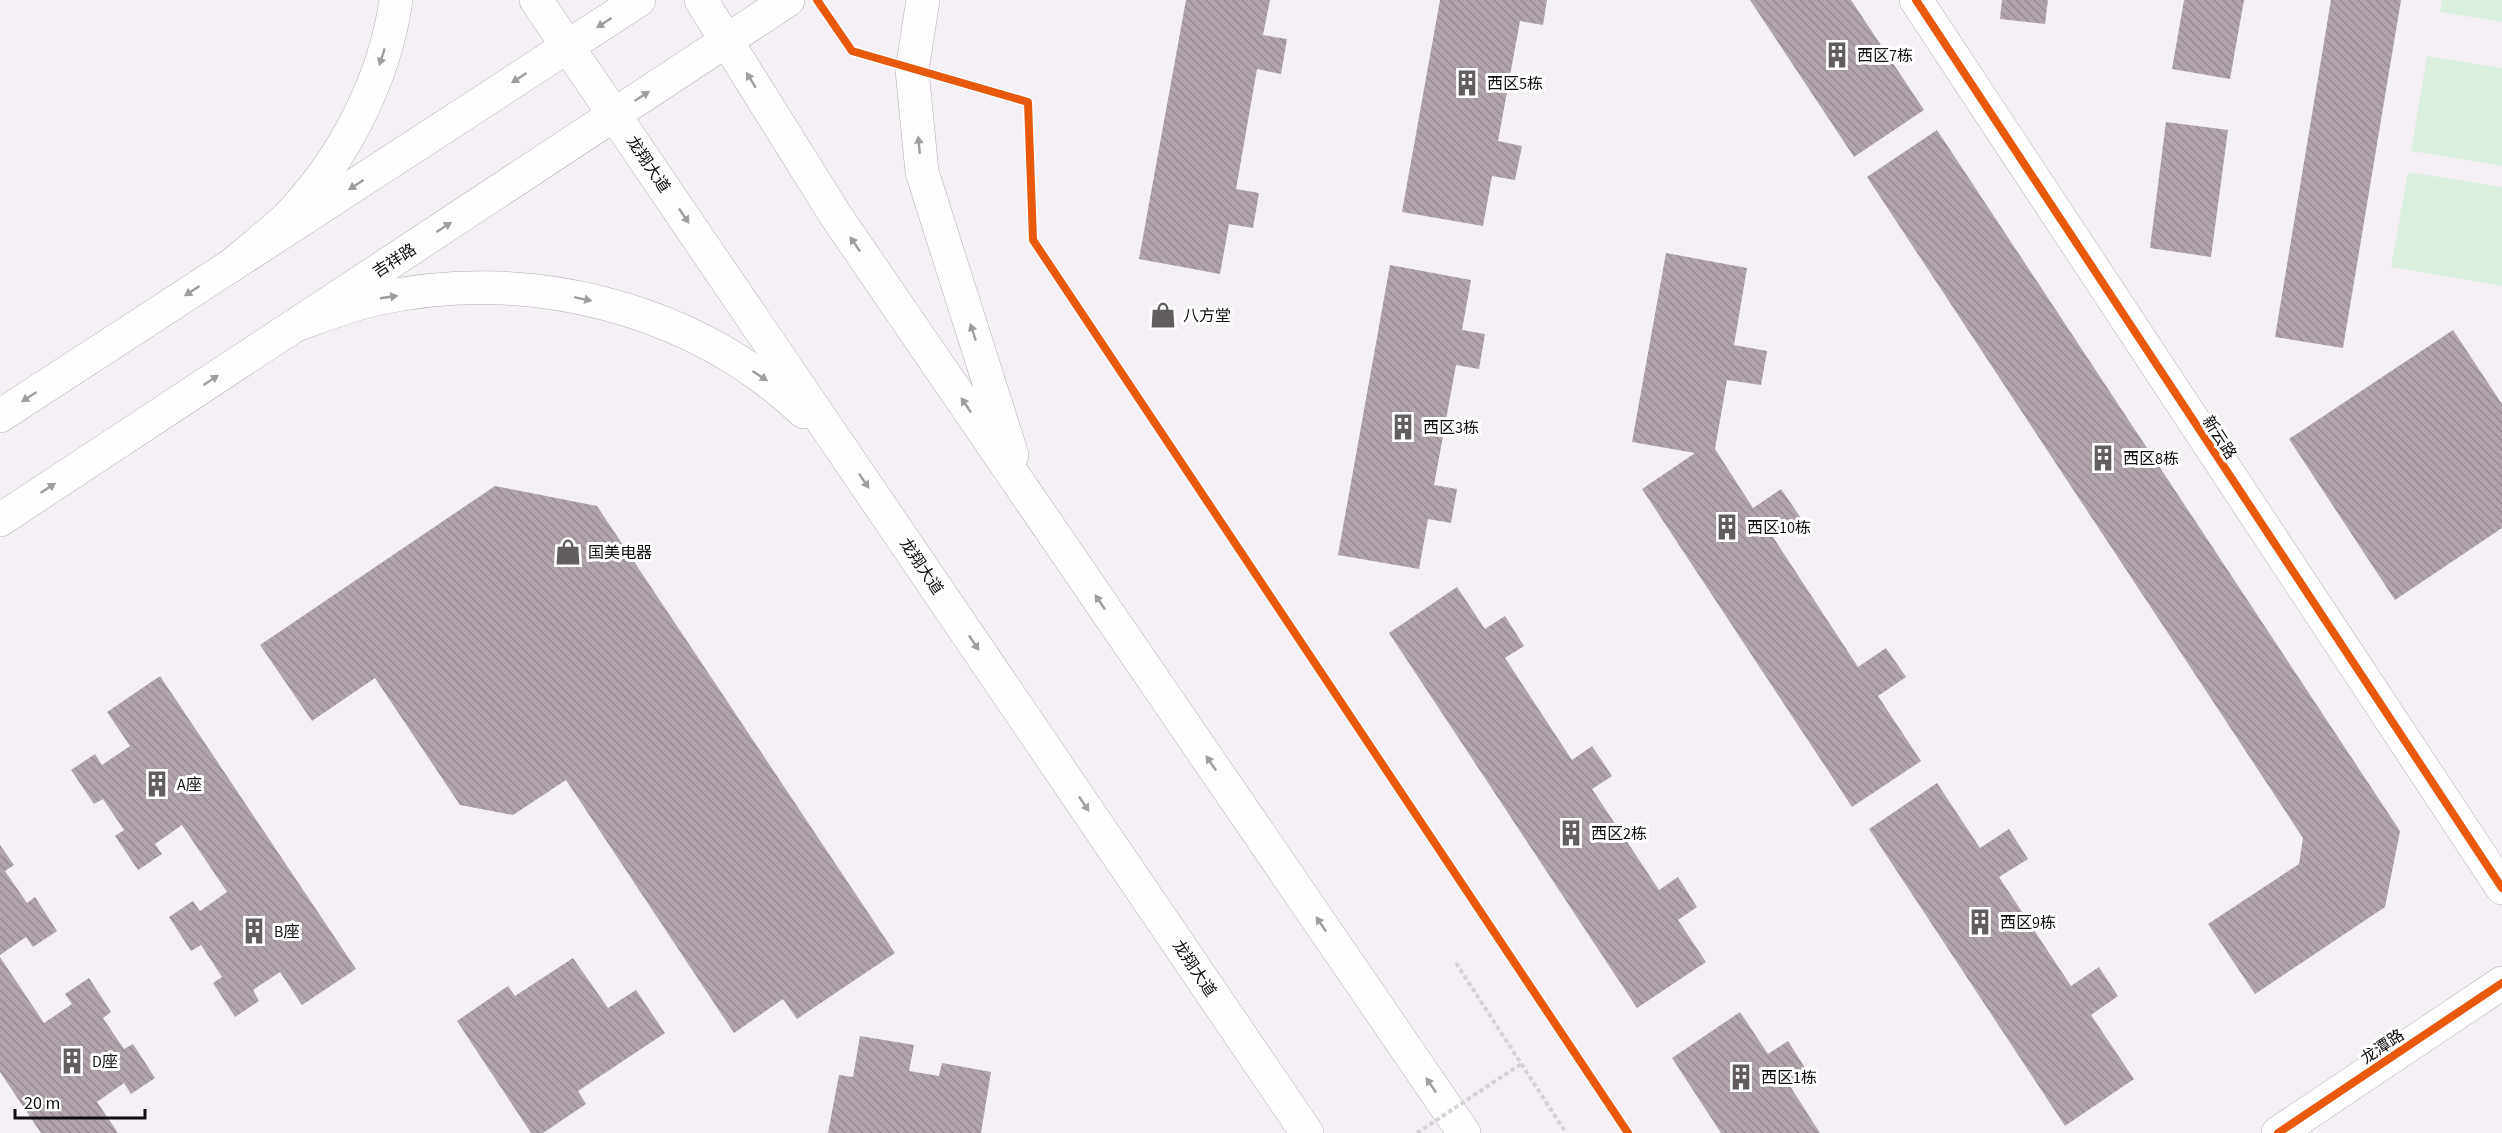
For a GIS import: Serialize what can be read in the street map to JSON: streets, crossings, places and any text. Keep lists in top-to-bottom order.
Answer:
{
  "streets": {
    "main road": [
      "龙翔大道",
      "吉祥路",
      "新云路",
      "龙潭路"
    ]
  },
  "crossings": [
    ["龙翔大道", "吉祥路"]
  ],
  "places": {
    "building": [
      "西区7栋",
      "西区5栋",
      "西区3栋",
      "西区8栋",
      "西区10栋",
      "A座",
      "西区2栋",
      "西区9栋",
      "B座",
      "D座",
      "西区1栋"
    ],
    "shop": ["八方堂", "国美电器"]
  },
  "scale_bar": "20 m"
}
